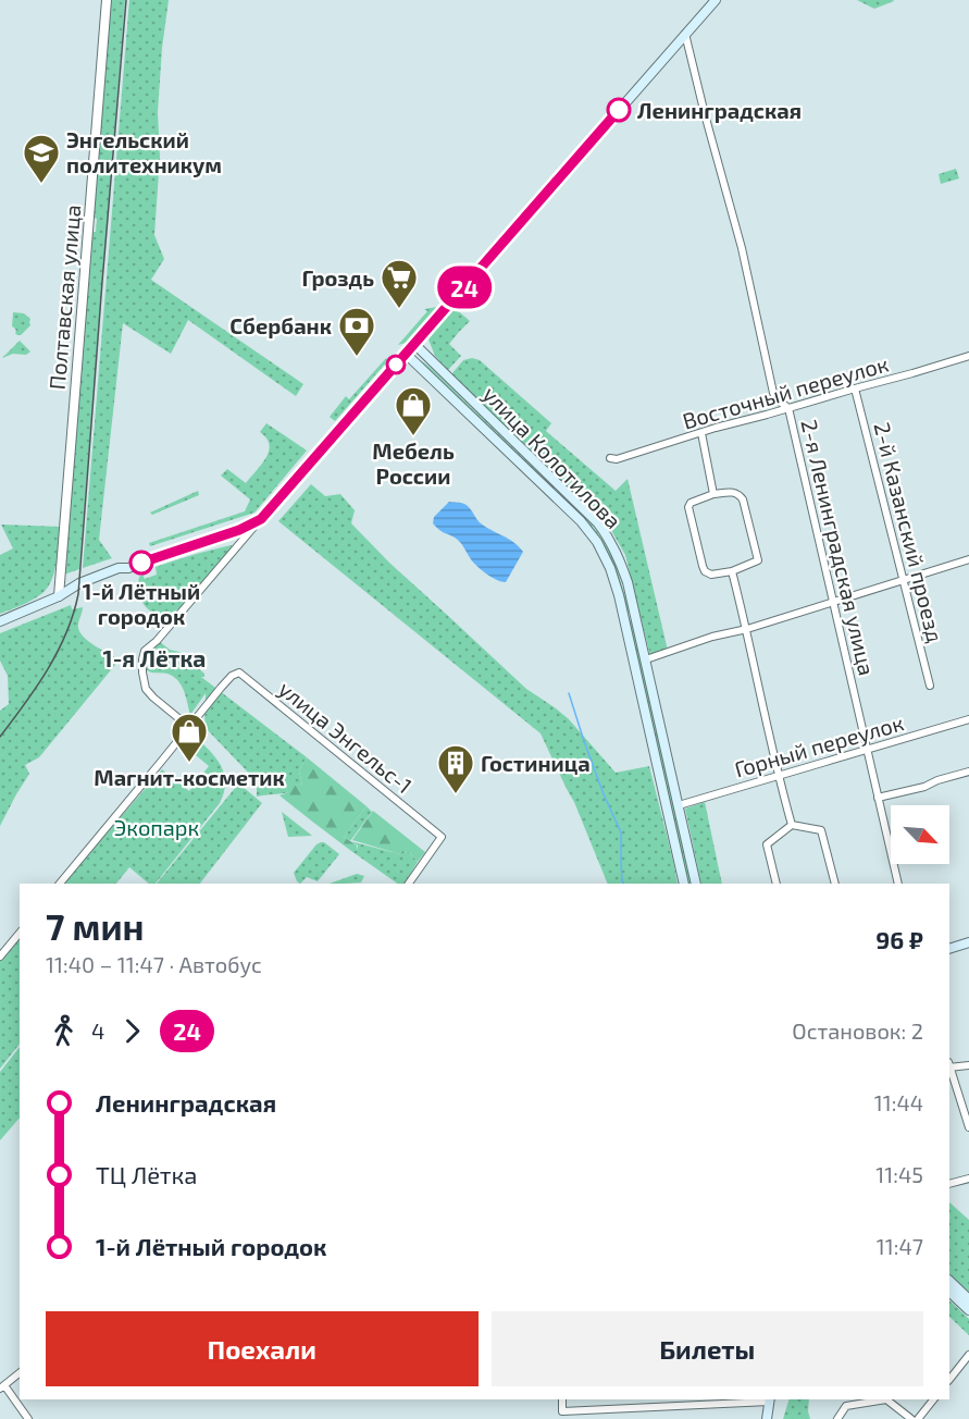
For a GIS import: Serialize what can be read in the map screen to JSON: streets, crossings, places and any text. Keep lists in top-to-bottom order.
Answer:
{
  "streets": {
    "main road": ["улица Колотилова"],
    "street": [
      "Полтавская улица",
      "Восточный переулок",
      "2-й Казанский проезд",
      "2-я Ленинградская улица",
      "улица Энгельс-1",
      "Горный переулок"
    ]
  },
  "crossings": [
    ["Восточный переулок", "2-й Казанский проезд"],
    ["Восточный переулок", "2-я Ленинградская улица"],
    ["улица Колотилова", "Горный переулок"],
    ["2-я Ленинградская улица", "Горный переулок"]
  ],
  "districts": ["1-я Лётка"],
  "parks": ["Экопарк"],
  "places": {
    "other": ["Ленинградская", "1-й Лётный городок"],
    "school or university": ["Энгельский политехникум"],
    "supermarket": ["Гроздь"],
    "bank": ["Сбербанк"],
    "shop": ["Мебель России", "Магнит-косметик"],
    "building": ["Гостиница"]
  },
  "lines": ["bus line 24"],
  "north": "bottom right",
  "page": {
    "on_map": "24",
    "heading": ["7 мин", "11:40 – 11:47 · Автобус", "96 ₽"],
    "legs": ["4", "24", "Остановок: 2"],
    "list": [
      {
        "name": "Ленинградская",
        "value": "11:44"
      },
      {
        "name": "ТЦ Лётка",
        "value": "11:45"
      },
      {
        "name": "1-й Лётный городок",
        "value": "11:47"
      }
    ],
    "buttons": ["Поехали", "Билеты"]
  }
}
